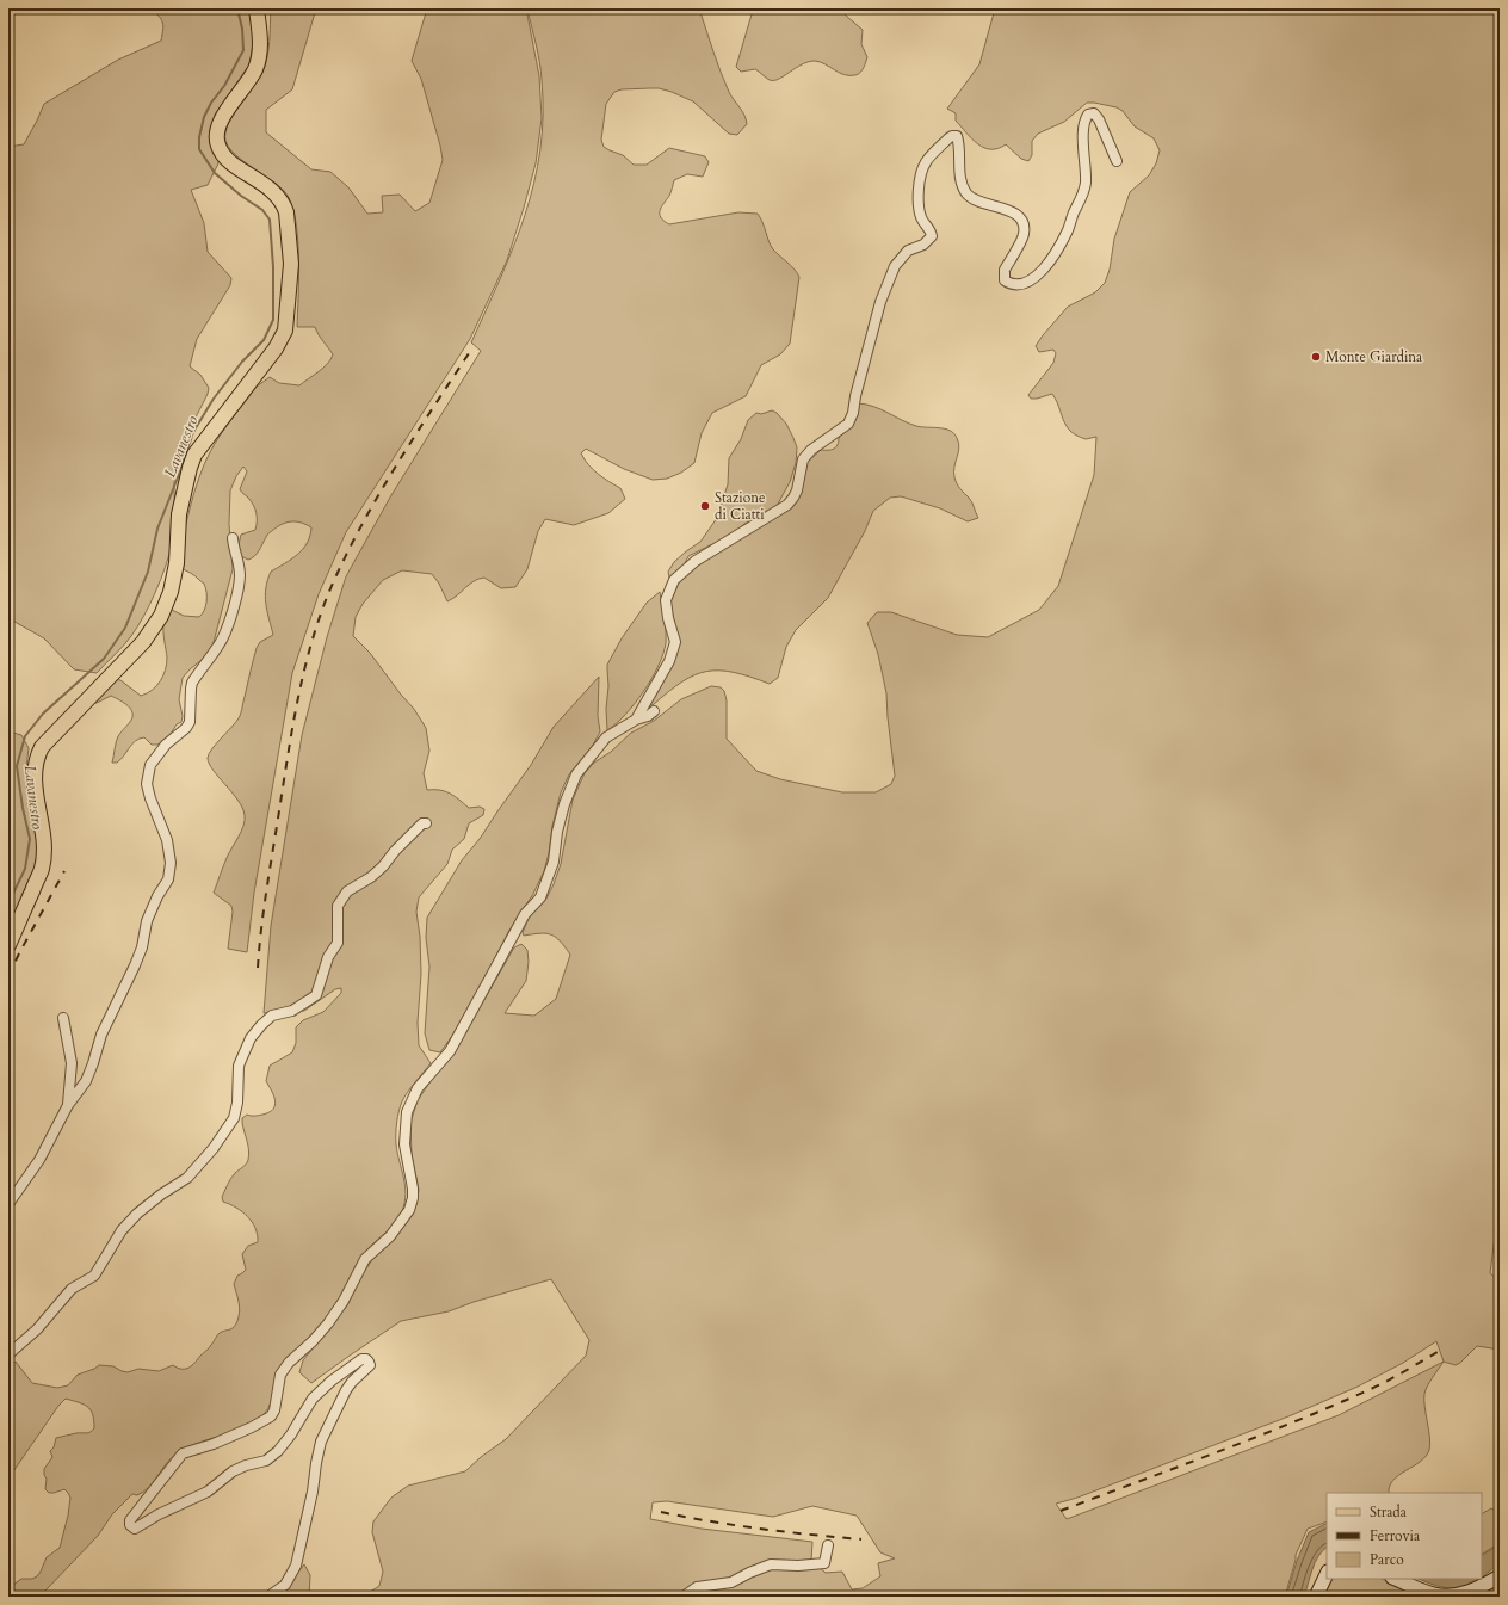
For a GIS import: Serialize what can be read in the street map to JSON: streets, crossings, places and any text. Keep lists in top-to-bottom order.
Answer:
{
  "water": ["Lavanestro"],
  "places": ["Monte Giardina", "Stazione di Ciatti"],
  "legend": ["Strada", "Ferrovia", "Parco"]
}
